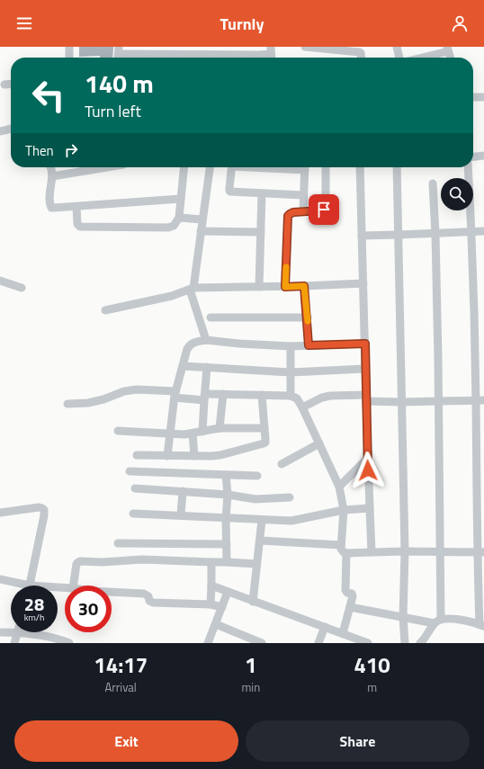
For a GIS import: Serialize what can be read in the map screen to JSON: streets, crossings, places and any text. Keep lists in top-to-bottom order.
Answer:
{
  "page": {
    "header": "Turnly",
    "turn": ["140 m", "Turn left"],
    "then": "Then",
    "speed": "28 km/h",
    "limit": "30",
    "eta": [
      "14:17",
      "Arrival",
      "1",
      "min",
      "410",
      "m"
    ],
    "buttons": ["Exit", "Share"]
  }
}
